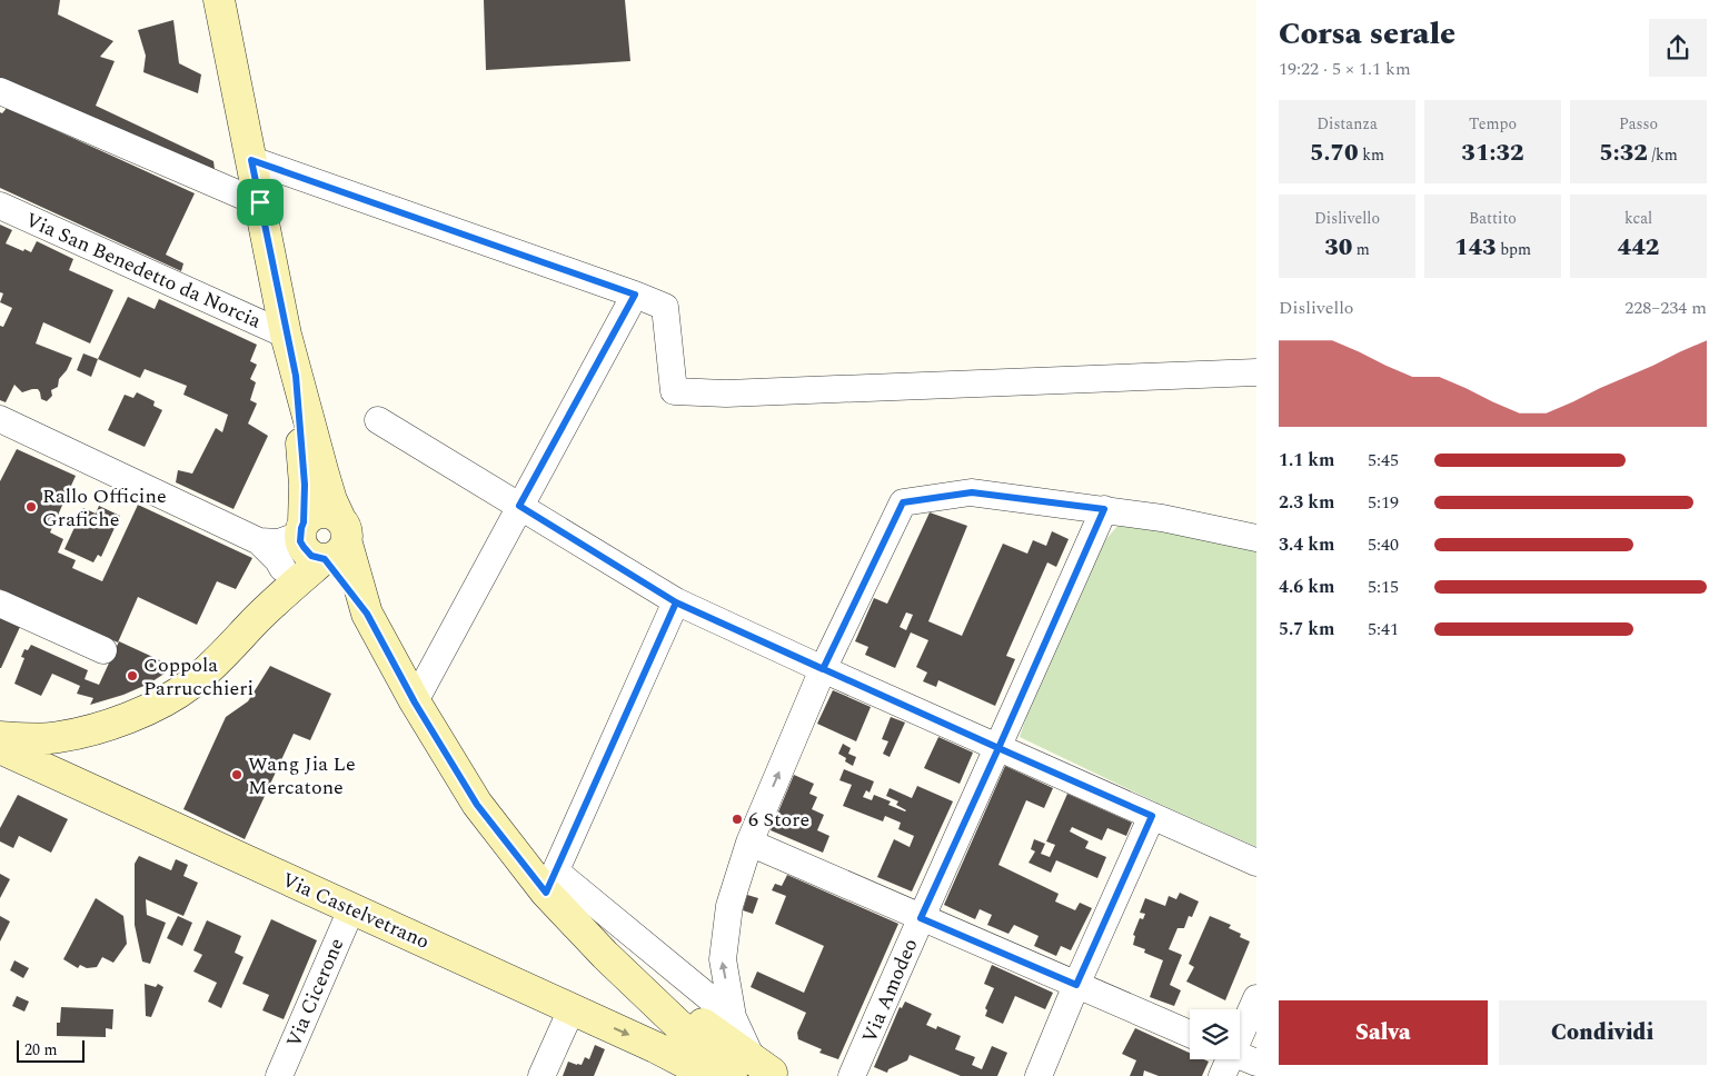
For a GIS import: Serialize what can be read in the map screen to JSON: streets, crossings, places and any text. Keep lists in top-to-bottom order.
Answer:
{
  "streets": {
    "main road": ["Via Castelvetrano"],
    "street": ["Via San Benedetto da Norcia", "Via Amodeo", "Via Cicerone"]
  },
  "crossings": [
    ["Via Castelvetrano", "Via Cicerone"]
  ],
  "places": [
    "Rallo Officine Grafiche",
    "Coppola Parrucchieri",
    "Wang Jia Le Mercatone",
    "6 Store"
  ],
  "scale_bar": "20 m",
  "page": {
    "heading": ["Corsa serale", "19:22 · 5 × 1.1 km"],
    "stats": [
      ["Distanza", "5.70 km"],
      ["Tempo", "31:32"],
      ["Passo", "5:32 /km"],
      ["Dislivello", "30 m"],
      ["Battito", "143 bpm"],
      ["kcal", "442"]
    ],
    "chart": ["Dislivello", "228–234 m"],
    "list": [
      {
        "name": "1.1 km",
        "note": "5:45"
      },
      {
        "name": "2.3 km",
        "note": "5:19"
      },
      {
        "name": "3.4 km",
        "note": "5:40"
      },
      {
        "name": "4.6 km",
        "note": "5:15"
      },
      {
        "name": "5.7 km",
        "note": "5:41"
      }
    ],
    "buttons": ["Salva", "Condividi"],
    "scale": "20 m"
  }
}
